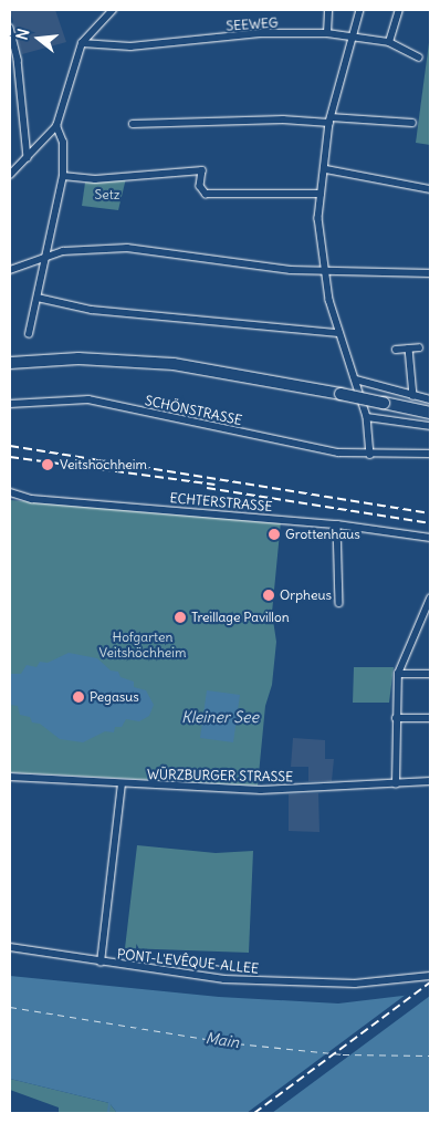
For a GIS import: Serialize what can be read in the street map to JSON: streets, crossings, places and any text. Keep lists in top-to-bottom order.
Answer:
{
  "streets": {
    "street": [
      "SEEWEG",
      "SCHÖNSTRASSE",
      "ECHTERSTRASSE",
      "WÜRZBURGER STRASSE",
      "PONT-L'EVÊQUE-ALLEE"
    ]
  },
  "water": ["Kleiner See", "Main"],
  "parks": ["Setz", "Hofgarten Veitshöchheim"],
  "places": [
    "Veitshöchheim",
    "Grottenhaus",
    "Orpheus",
    "Treillage Pavillon",
    "Pegasus"
  ],
  "north": "left"
}
